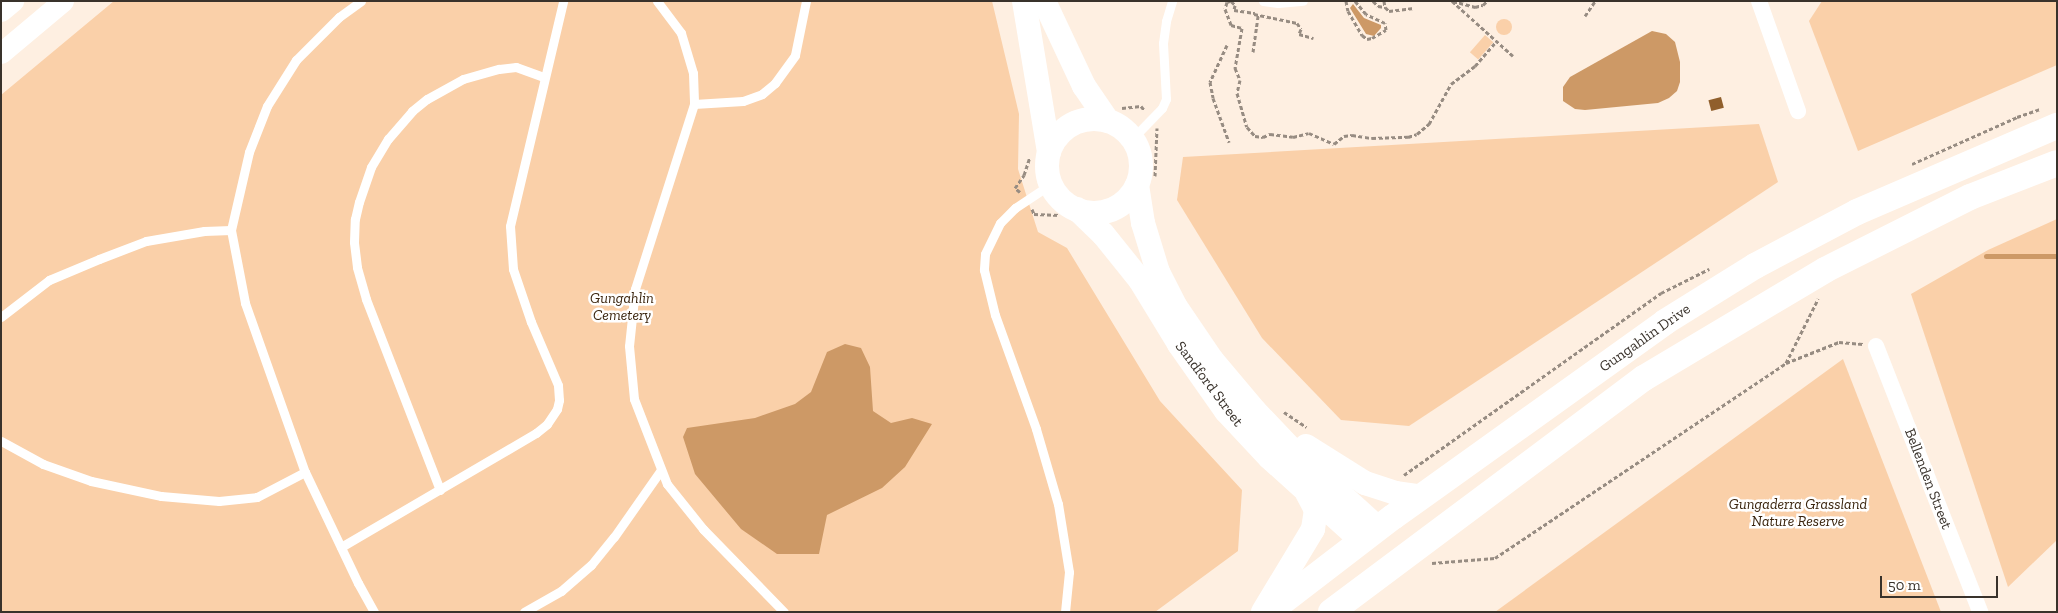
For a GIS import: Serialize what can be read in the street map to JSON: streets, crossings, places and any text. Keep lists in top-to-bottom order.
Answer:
{
  "streets": {
    "main road": ["Gungahlin Drive", "Sandford Street"],
    "street": ["Bellenden Street"]
  },
  "crossings": [
    ["Gungahlin Drive", "Sandford Street"]
  ],
  "parks": ["Gungahlin Cemetery", "Gungaderra Grassland Nature Reserve"],
  "scale_bar": "50 m"
}
